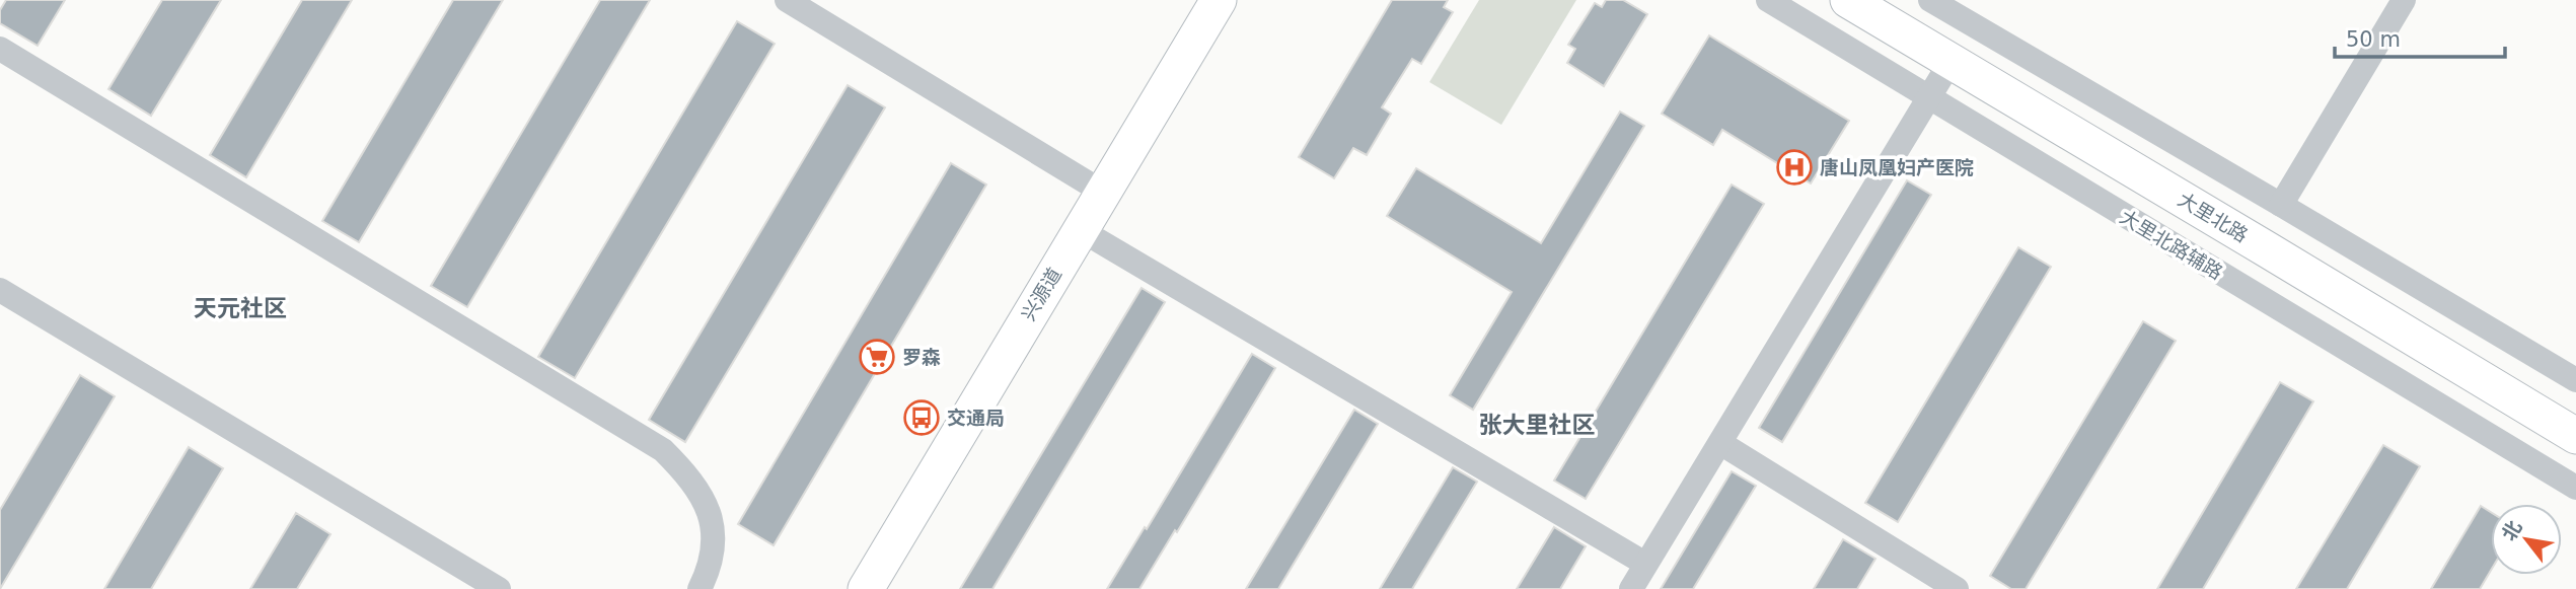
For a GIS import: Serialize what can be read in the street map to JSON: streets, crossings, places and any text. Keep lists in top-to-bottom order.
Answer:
{
  "streets": {
    "main road": ["大里北路", "兴源道"],
    "street": ["大里北路辅路"]
  },
  "districts": ["天元社区", "张大里社区"],
  "places": {
    "hospital": ["唐山凤凰妇产医院"],
    "supermarket": ["罗森"],
    "bus stop": ["交通局"]
  },
  "scale_bar": "50 m",
  "north": "top left"
}
